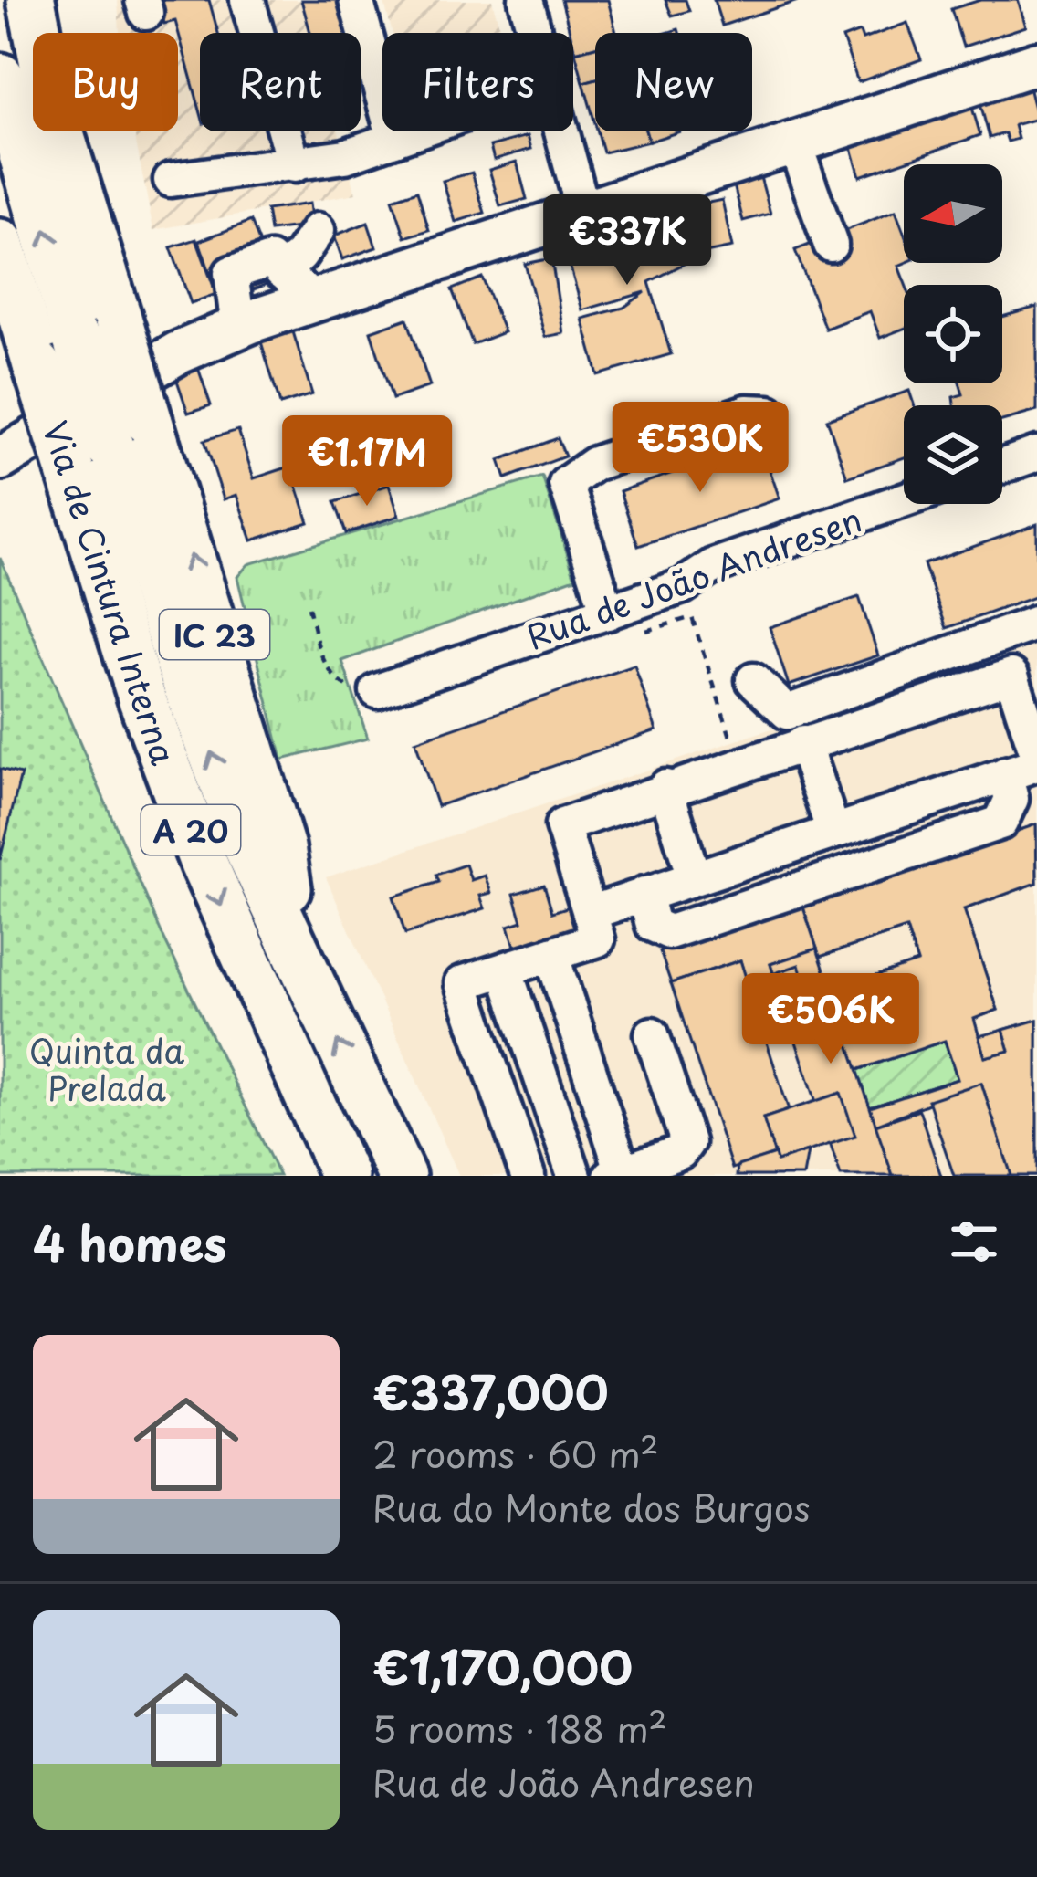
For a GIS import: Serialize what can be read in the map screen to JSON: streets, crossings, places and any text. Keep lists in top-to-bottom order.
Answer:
{
  "streets": {
    "highway": ["Via de Cintura Interna", "IC 23", "A 20"],
    "street": ["Rua de João Andresen"]
  },
  "crossings": [
    ["Via de Cintura Interna", "IC 23"]
  ],
  "parks": ["Quinta da Prelada"],
  "north": "left",
  "page": {
    "chip": [
      "Buy",
      "Rent",
      "Filters",
      "New"
    ],
    "price": [
      "€337K",
      "€530K",
      "€1.17M",
      "€506K"
    ],
    "heading": "4 homes",
    "list": [
      {
        "name": "€337,000",
        "note": "2 rooms · 60 m² · Rua do Monte dos Burgos"
      },
      {
        "name": "€1,170,000",
        "note": "5 rooms · 188 m² · Rua de João Andresen"
      }
    ]
  }
}
